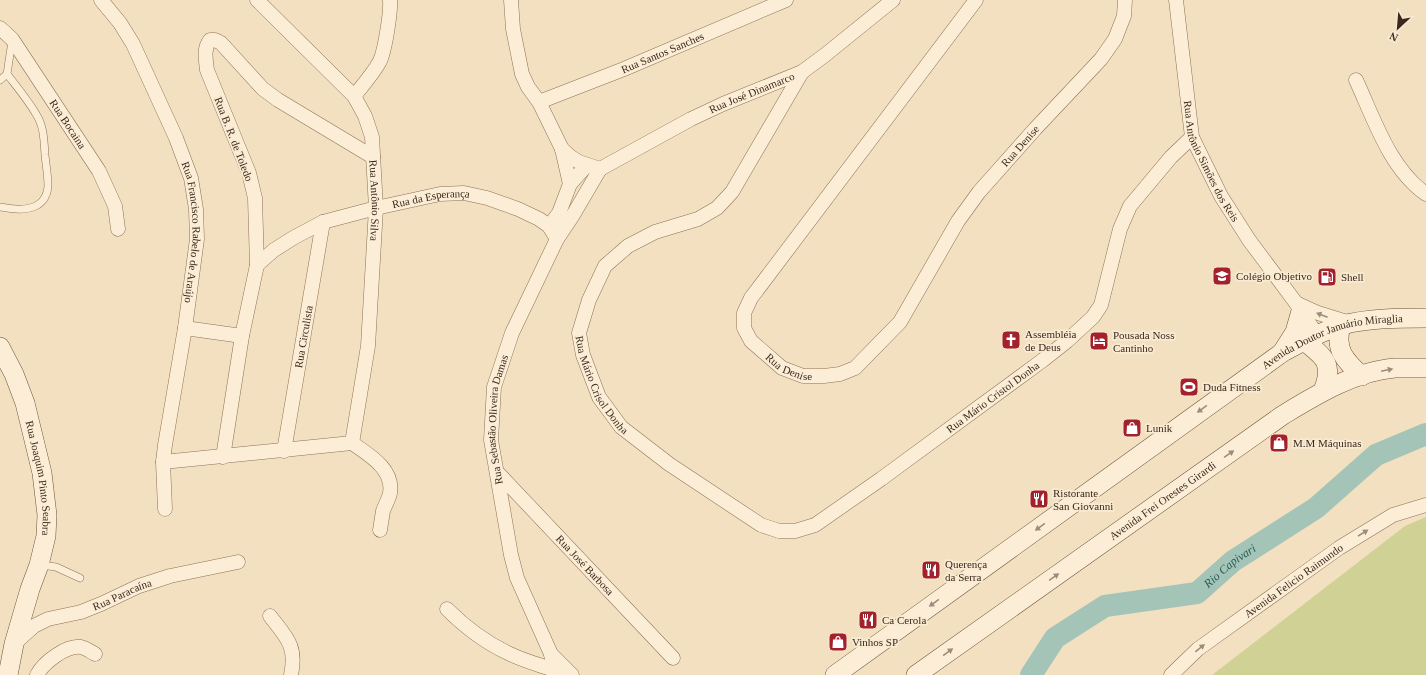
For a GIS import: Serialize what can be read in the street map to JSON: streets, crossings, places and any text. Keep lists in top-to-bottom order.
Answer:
{
  "streets": {
    "main road": ["Avenida Doutor Januário Miraglia", "Rua Joaquim Pinto Seabra", "Avenida Frei Orestes Girardi"],
    "street": [
      "Rua Santos Sanches",
      "Rua José Dinamarco",
      "Rua Bocaina",
      "Rua B. R. de Toledo",
      "Rua Denise",
      "Rua Antônio Simões dos Reis",
      "Rua Antônio Silva",
      "Rua da Esperança",
      "Rua Francisco Rabelo de Araújo",
      "Rua Circulista",
      "Rua Mário Crisol Donha",
      "Rua Mário Cristol Donha",
      "Rua Sebastão Oliveira Damas",
      "Rua José Barbosa",
      "Avenida Felicio Raimundo",
      "Rua Paracaína"
    ]
  },
  "crossings": [
    ["Rua José Dinamarco", "Rua Mário Crisol Donha"],
    ["Rua José Dinamarco", "Rua Sebastão Oliveira Damas"],
    ["Rua B. R. de Toledo", "Rua Antônio Silva"],
    ["Rua B. R. de Toledo", "Rua da Esperança"],
    ["Rua Antônio Simões dos Reis", "Avenida Doutor Januário Miraglia"],
    ["Rua Antônio Simões dos Reis", "Rua Mário Cristol Donha"],
    ["Rua Antônio Silva", "Rua da Esperança"],
    ["Rua da Esperança", "Rua Circulista"],
    ["Rua da Esperança", "Rua Sebastão Oliveira Damas"],
    ["Rua Mário Crisol Donha", "Rua Mário Cristol Donha"],
    ["Rua Sebastão Oliveira Damas", "Rua José Barbosa"],
    ["Rua Joaquim Pinto Seabra", "Rua Paracaína"]
  ],
  "one_way": ["Avenida Doutor Januário Miraglia", "Avenida Frei Orestes Girardi", "Avenida Felicio Raimundo"],
  "water": ["Rio Capivari"],
  "places": {
    "school or university": ["Colégio Objetivo"],
    "fuel station": ["Shell"],
    "church": ["Assembléia de Deus"],
    "hotel": ["Pousada Noss Cantinho"],
    "sports": ["Duda Fitness"],
    "shop": ["Lunik", "M.M Máquinas", "Vinhos SP"],
    "restaurant": ["Ristorante San Giovanni", "Querença da Serra", "Ca Cerola"]
  },
  "north": "bottom left"
}
